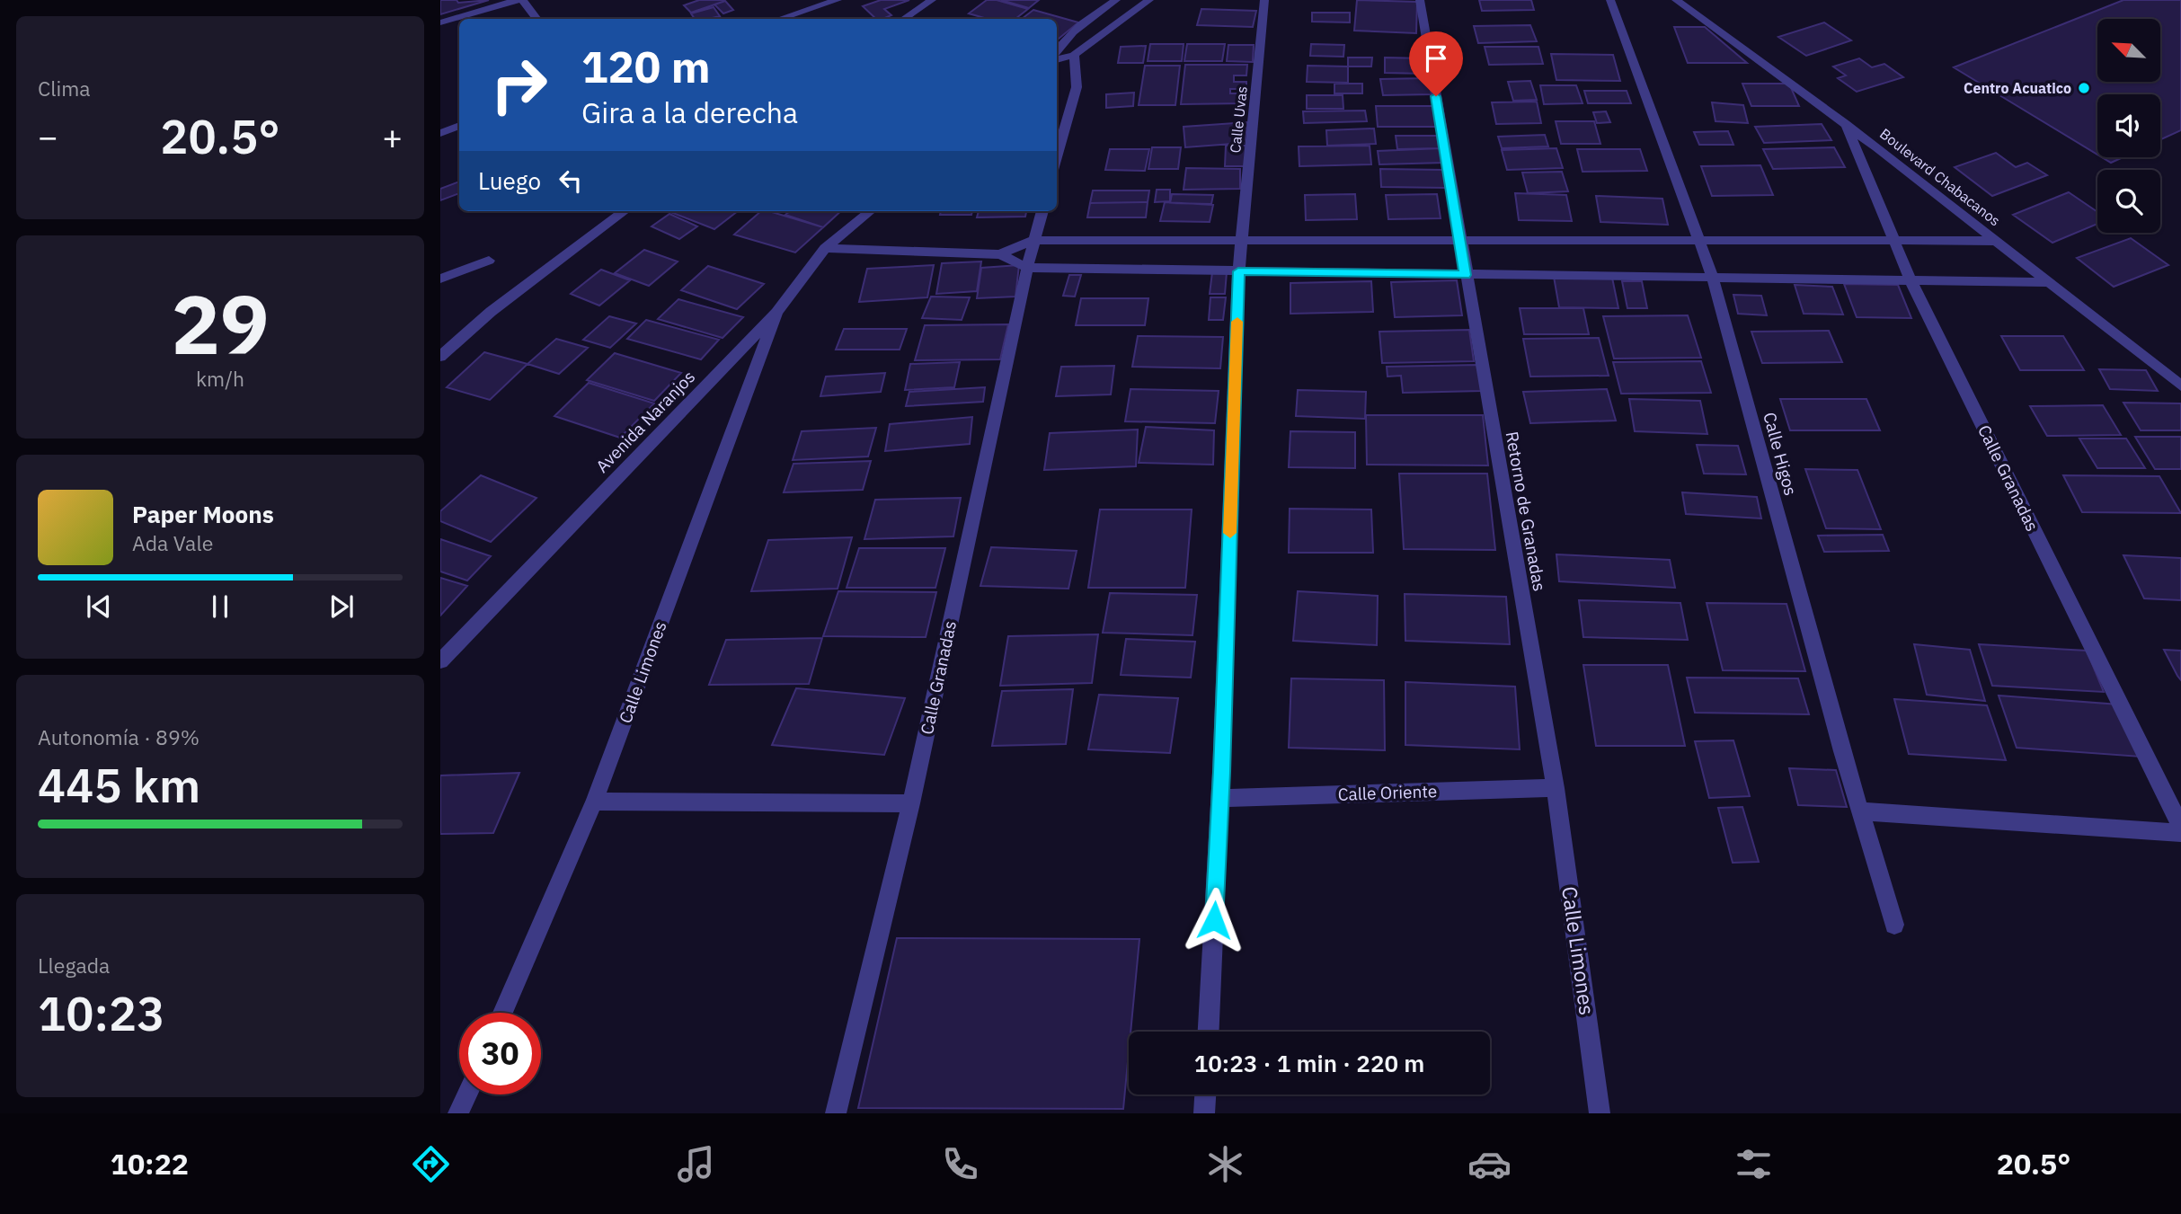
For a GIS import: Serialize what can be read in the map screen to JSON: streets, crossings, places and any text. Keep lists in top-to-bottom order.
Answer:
{
  "streets": {
    "street": [
      "Calle Uvas",
      "Boulevard Chabacanos",
      "Avenida Naranjos",
      "Calle Higos",
      "Calle Granadas",
      "Retorno de Granadas",
      "Calle Limones",
      "Calle Oriente"
    ]
  },
  "crossings": [
    ["Calle Uvas", "Calle Oriente"],
    ["Boulevard Chabacanos", "Calle Granadas"],
    ["Avenida Naranjos", "Calle Limones"],
    ["Retorno de Granadas", "Calle Limones"],
    ["Retorno de Granadas", "Calle Oriente"],
    ["Calle Limones", "Calle Oriente"]
  ],
  "places": ["Centro Acuatico"],
  "north": "top left",
  "page": {
    "tile": [
      "Clima",
      ["29", "km/h"],
      ["Autonomía · 89%", "445 km"],
      ["Llegada", "10:23"]
    ],
    "turn": ["120 m", "Gira a la derecha"],
    "heat": ["−", "20.5°", "+"],
    "then": "Luego",
    "song": ["Paper Moons", "Ada Vale"],
    "limit": "30",
    "trip": "10:23 · 1 min · 220 m",
    "tabs": ["10:22", "20.5°"]
  }
}
